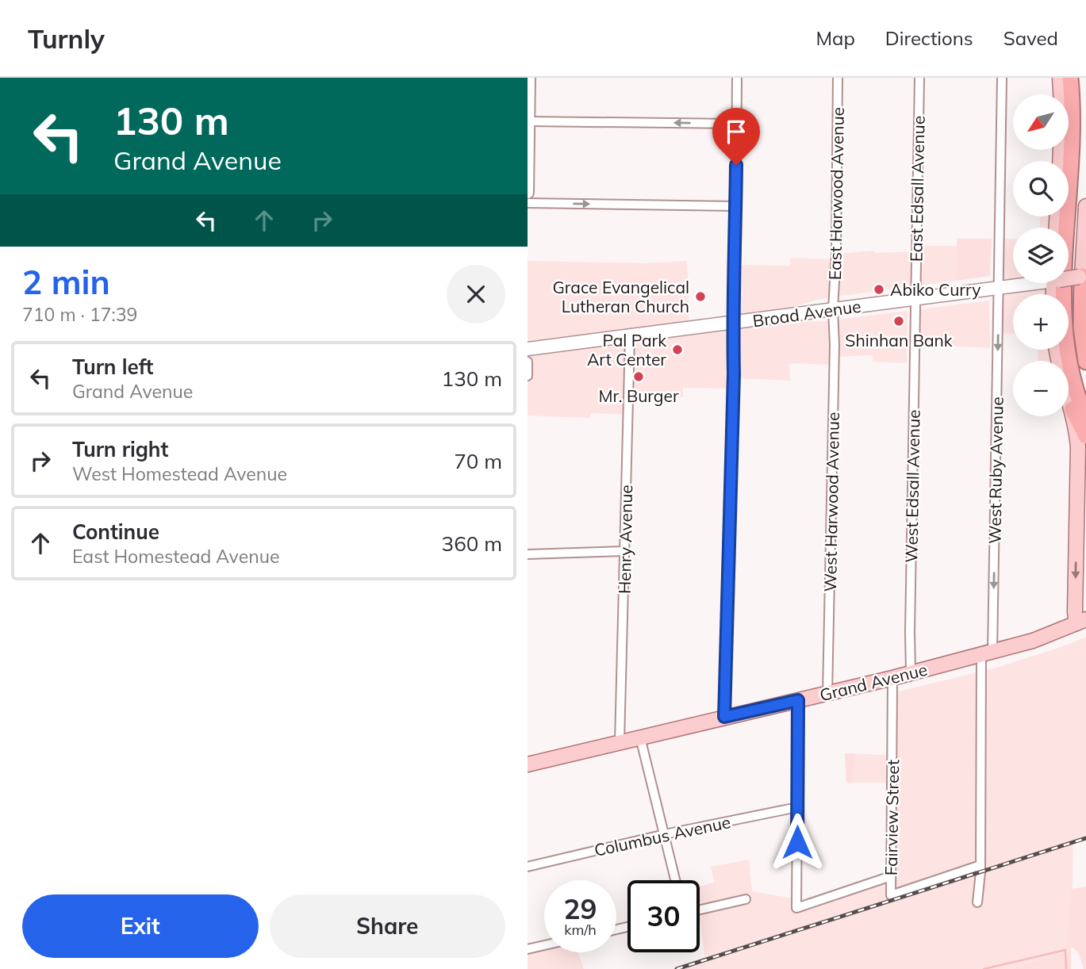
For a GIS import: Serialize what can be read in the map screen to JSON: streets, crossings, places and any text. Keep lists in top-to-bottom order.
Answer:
{
  "streets": {
    "main road": ["Broad Avenue", "Grand Avenue"],
    "street": [
      "East Edsall Avenue",
      "East Harwood Avenue",
      "West Ruby Avenue",
      "West Edsall Avenue",
      "West Harwood Avenue",
      "Henry Avenue",
      "Fairview Street",
      "Columbus Avenue"
    ]
  },
  "crossings": [
    ["East Edsall Avenue", "Broad Avenue"],
    ["East Edsall Avenue", "West Edsall Avenue"],
    ["East Harwood Avenue", "Broad Avenue"],
    ["East Harwood Avenue", "West Harwood Avenue"],
    ["Broad Avenue", "West Ruby Avenue"],
    ["Broad Avenue", "West Edsall Avenue"],
    ["Broad Avenue", "West Harwood Avenue"],
    ["Broad Avenue", "Henry Avenue"],
    ["West Ruby Avenue", "Grand Avenue"],
    ["West Ruby Avenue", "Fairview Street"],
    ["West Edsall Avenue", "Grand Avenue"],
    ["West Harwood Avenue", "Grand Avenue"],
    ["Henry Avenue", "Grand Avenue"],
    ["Grand Avenue", "Fairview Street"]
  ],
  "one_way": ["West Ruby Avenue"],
  "places": [
    "Abiko Curry",
    "Grace Evangelical Lutheran Church",
    "Shinhan Bank",
    "Pal Park Art Center",
    "Mr. Burger"
  ],
  "north": "bottom left",
  "page": {
    "header": "Turnly",
    "nav": ["Map", "Directions", "Saved"],
    "turn": ["130 m", "Grand Avenue"],
    "map_buttons": ["+", "−"],
    "heading": ["2 min", "710 m · 17:39"],
    "list": [
      {
        "name": "Turn left",
        "note": "Grand Avenue",
        "value": "130 m"
      },
      {
        "name": "Turn right",
        "note": "West Homestead Avenue",
        "value": "70 m"
      },
      {
        "name": "Continue",
        "note": "East Homestead Avenue",
        "value": "360 m"
      }
    ],
    "speed": "29 km/h",
    "limit": "30",
    "buttons": ["Exit", "Share"]
  }
}
